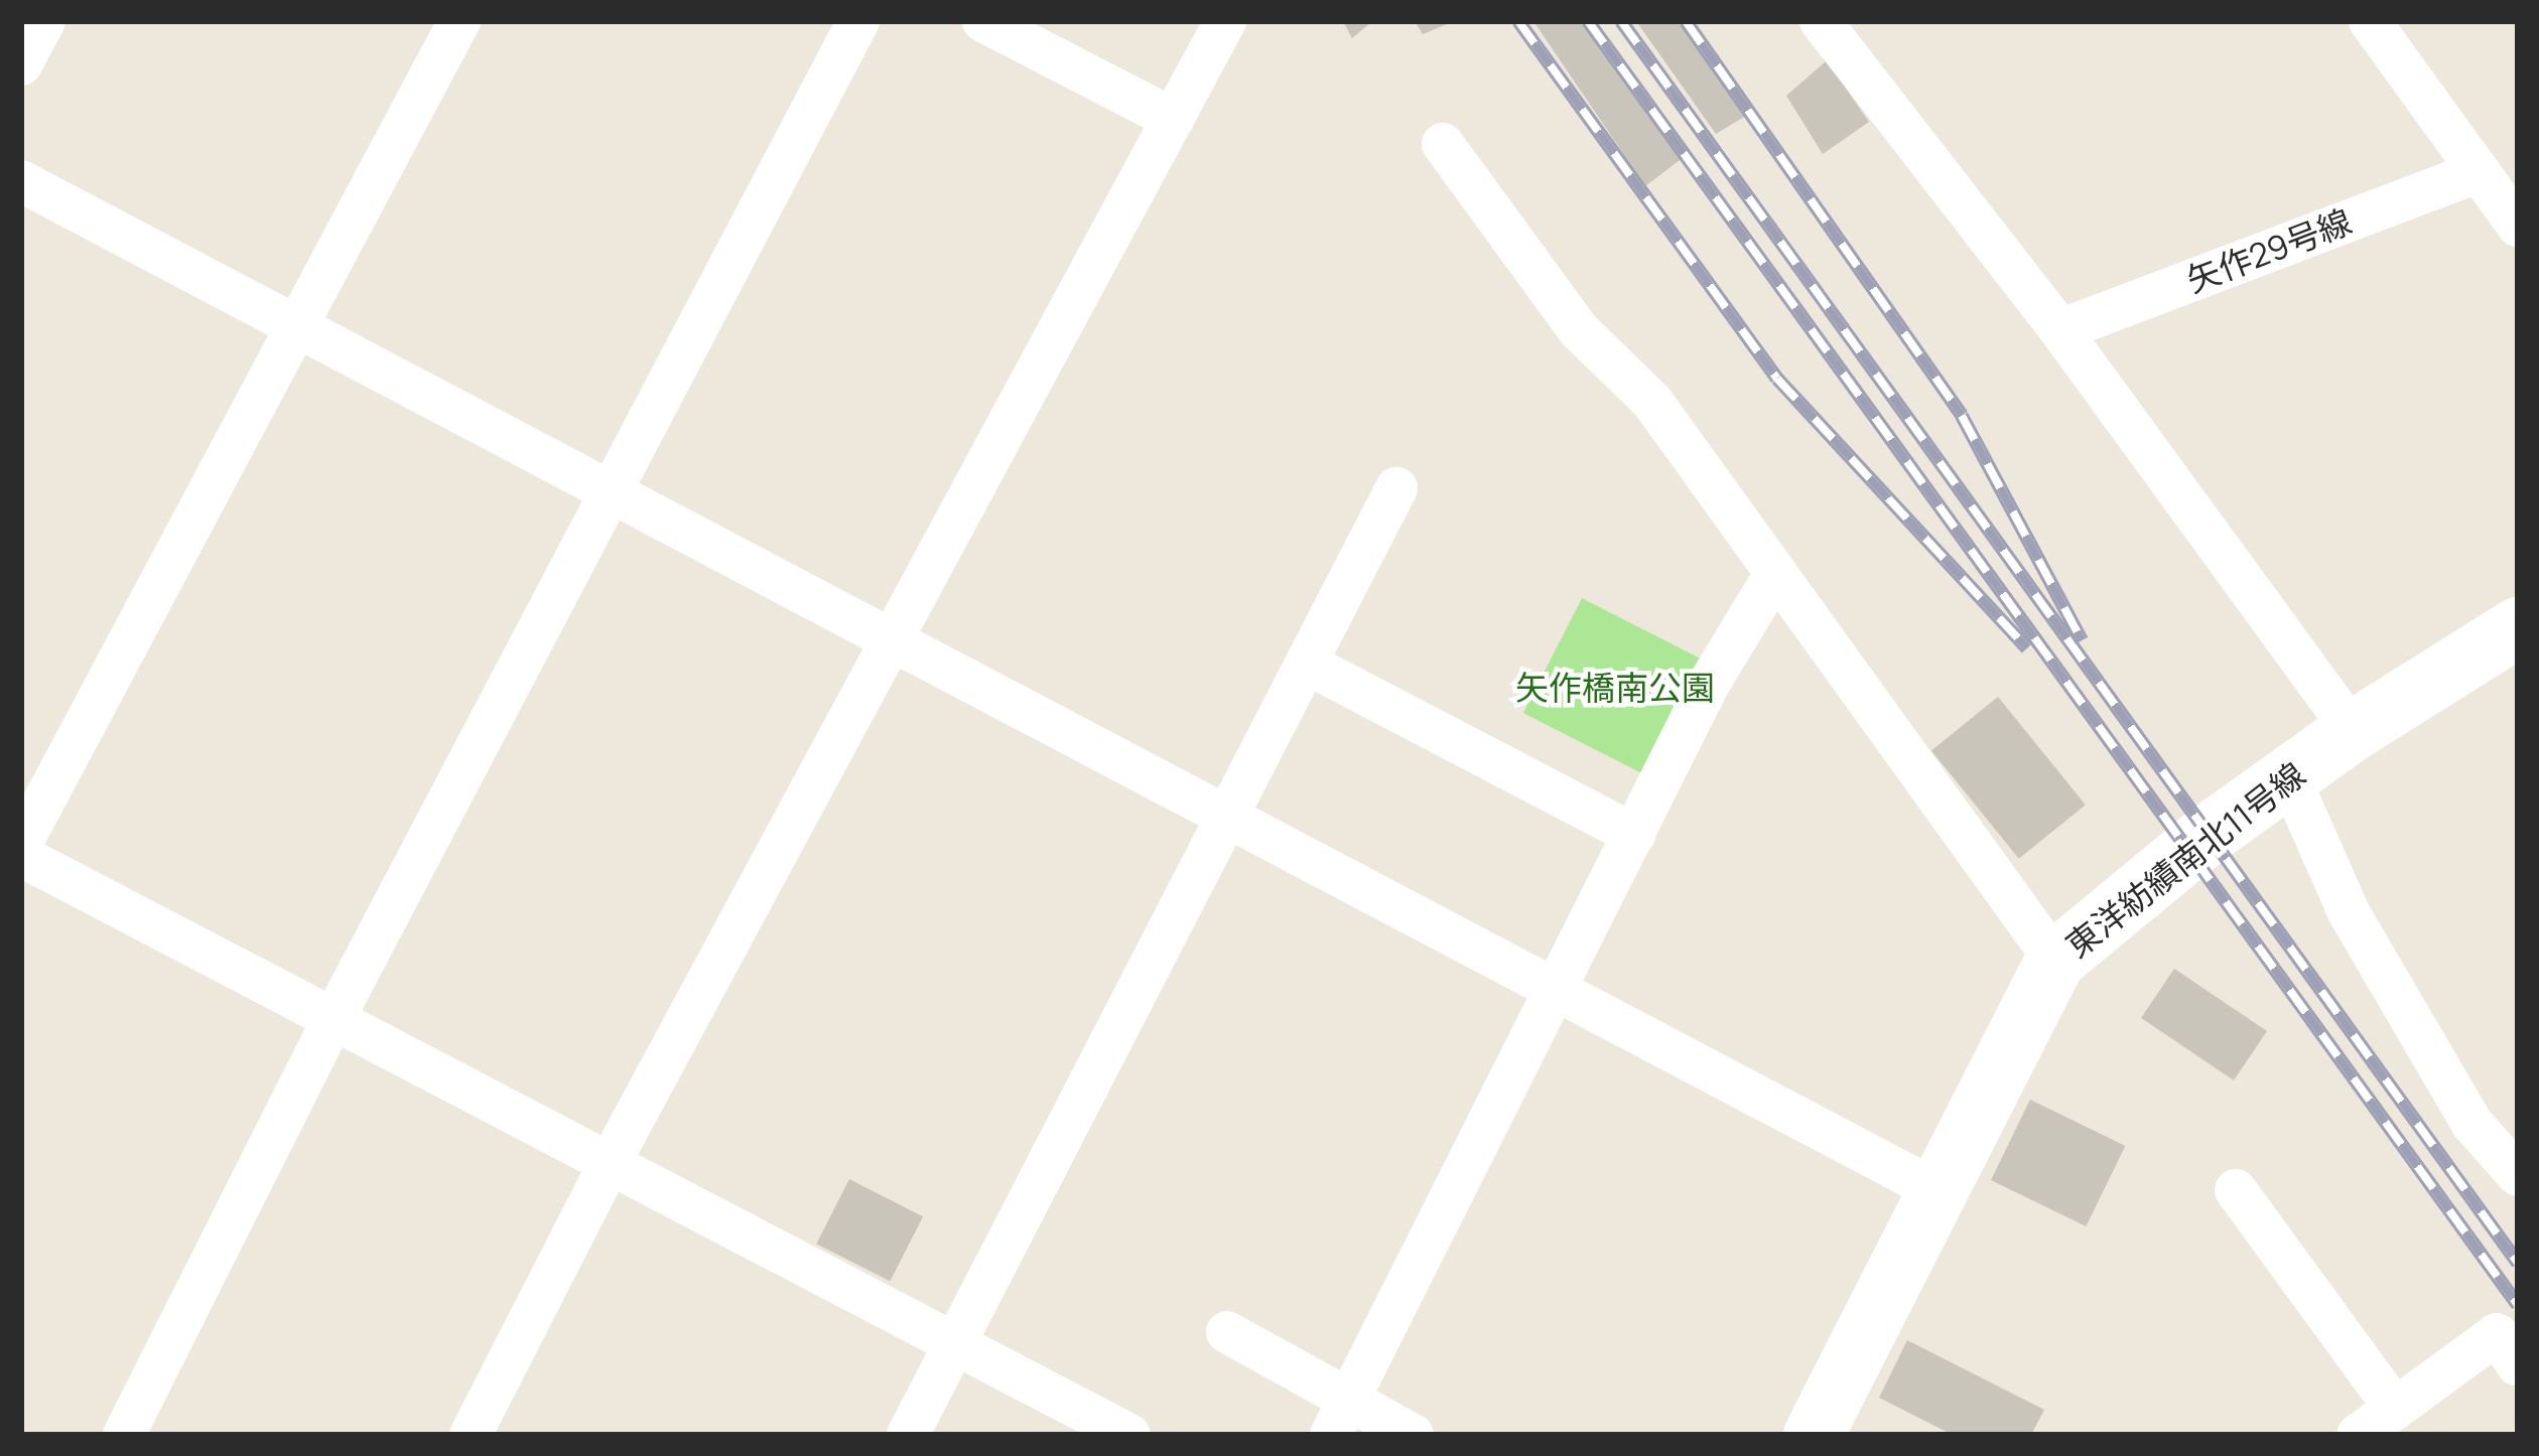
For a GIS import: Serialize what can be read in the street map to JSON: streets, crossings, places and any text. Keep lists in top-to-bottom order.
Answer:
{
  "streets": {
    "street": ["矢作29号線", "東洋紡績南北11号線"]
  },
  "parks": ["矢作橋南公園"]
}
